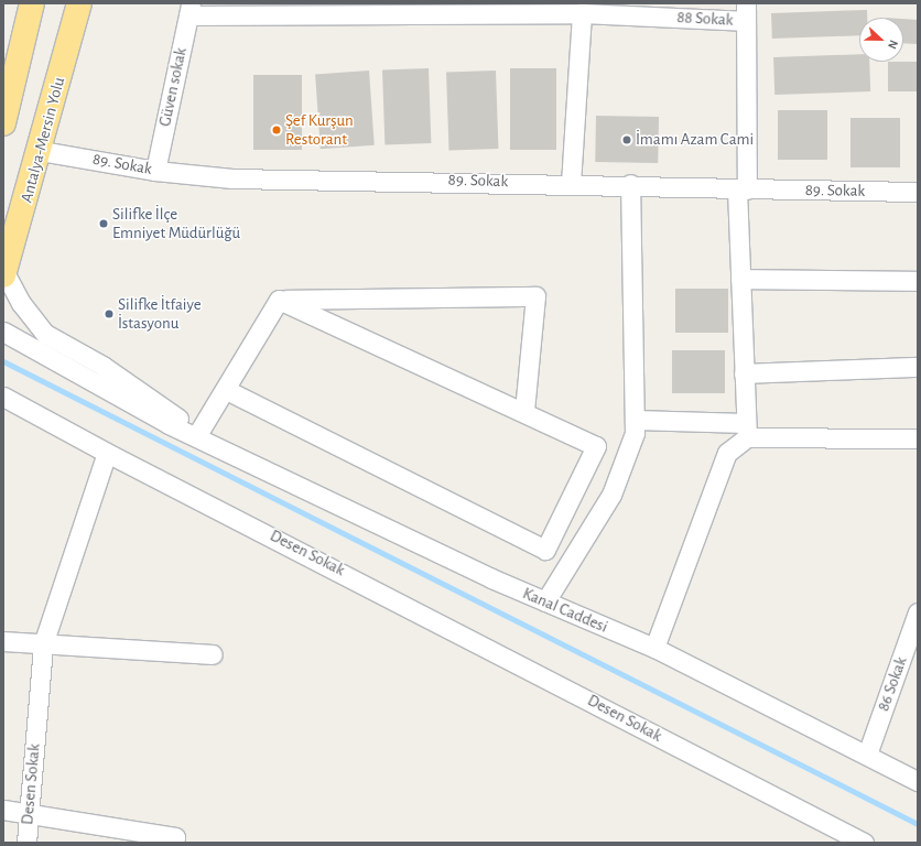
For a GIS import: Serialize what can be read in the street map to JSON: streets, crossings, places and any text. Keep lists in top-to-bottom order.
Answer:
{
  "streets": {
    "highway": ["Antalya-Mersin Yolu"],
    "street": [
      "88 Sokak",
      "Güven sokak",
      "89. Sokak",
      "Desen Sokak",
      "Kanal Caddesi",
      "86 Sokak"
    ]
  },
  "crossings": [
    ["88 Sokak", "Güven sokak"],
    ["Güven sokak", "89. Sokak"],
    ["Antalya-Mersin Yolu", "89. Sokak"],
    ["Kanal Caddesi", "86 Sokak"]
  ],
  "places": [
    "Şef Kurşun Restorant",
    "İmamı Azam Cami",
    "Silifke İlçe Emniyet Müdürlüğü",
    "Silifke İtfaiye İstasyonu"
  ],
  "north": "right"
}
